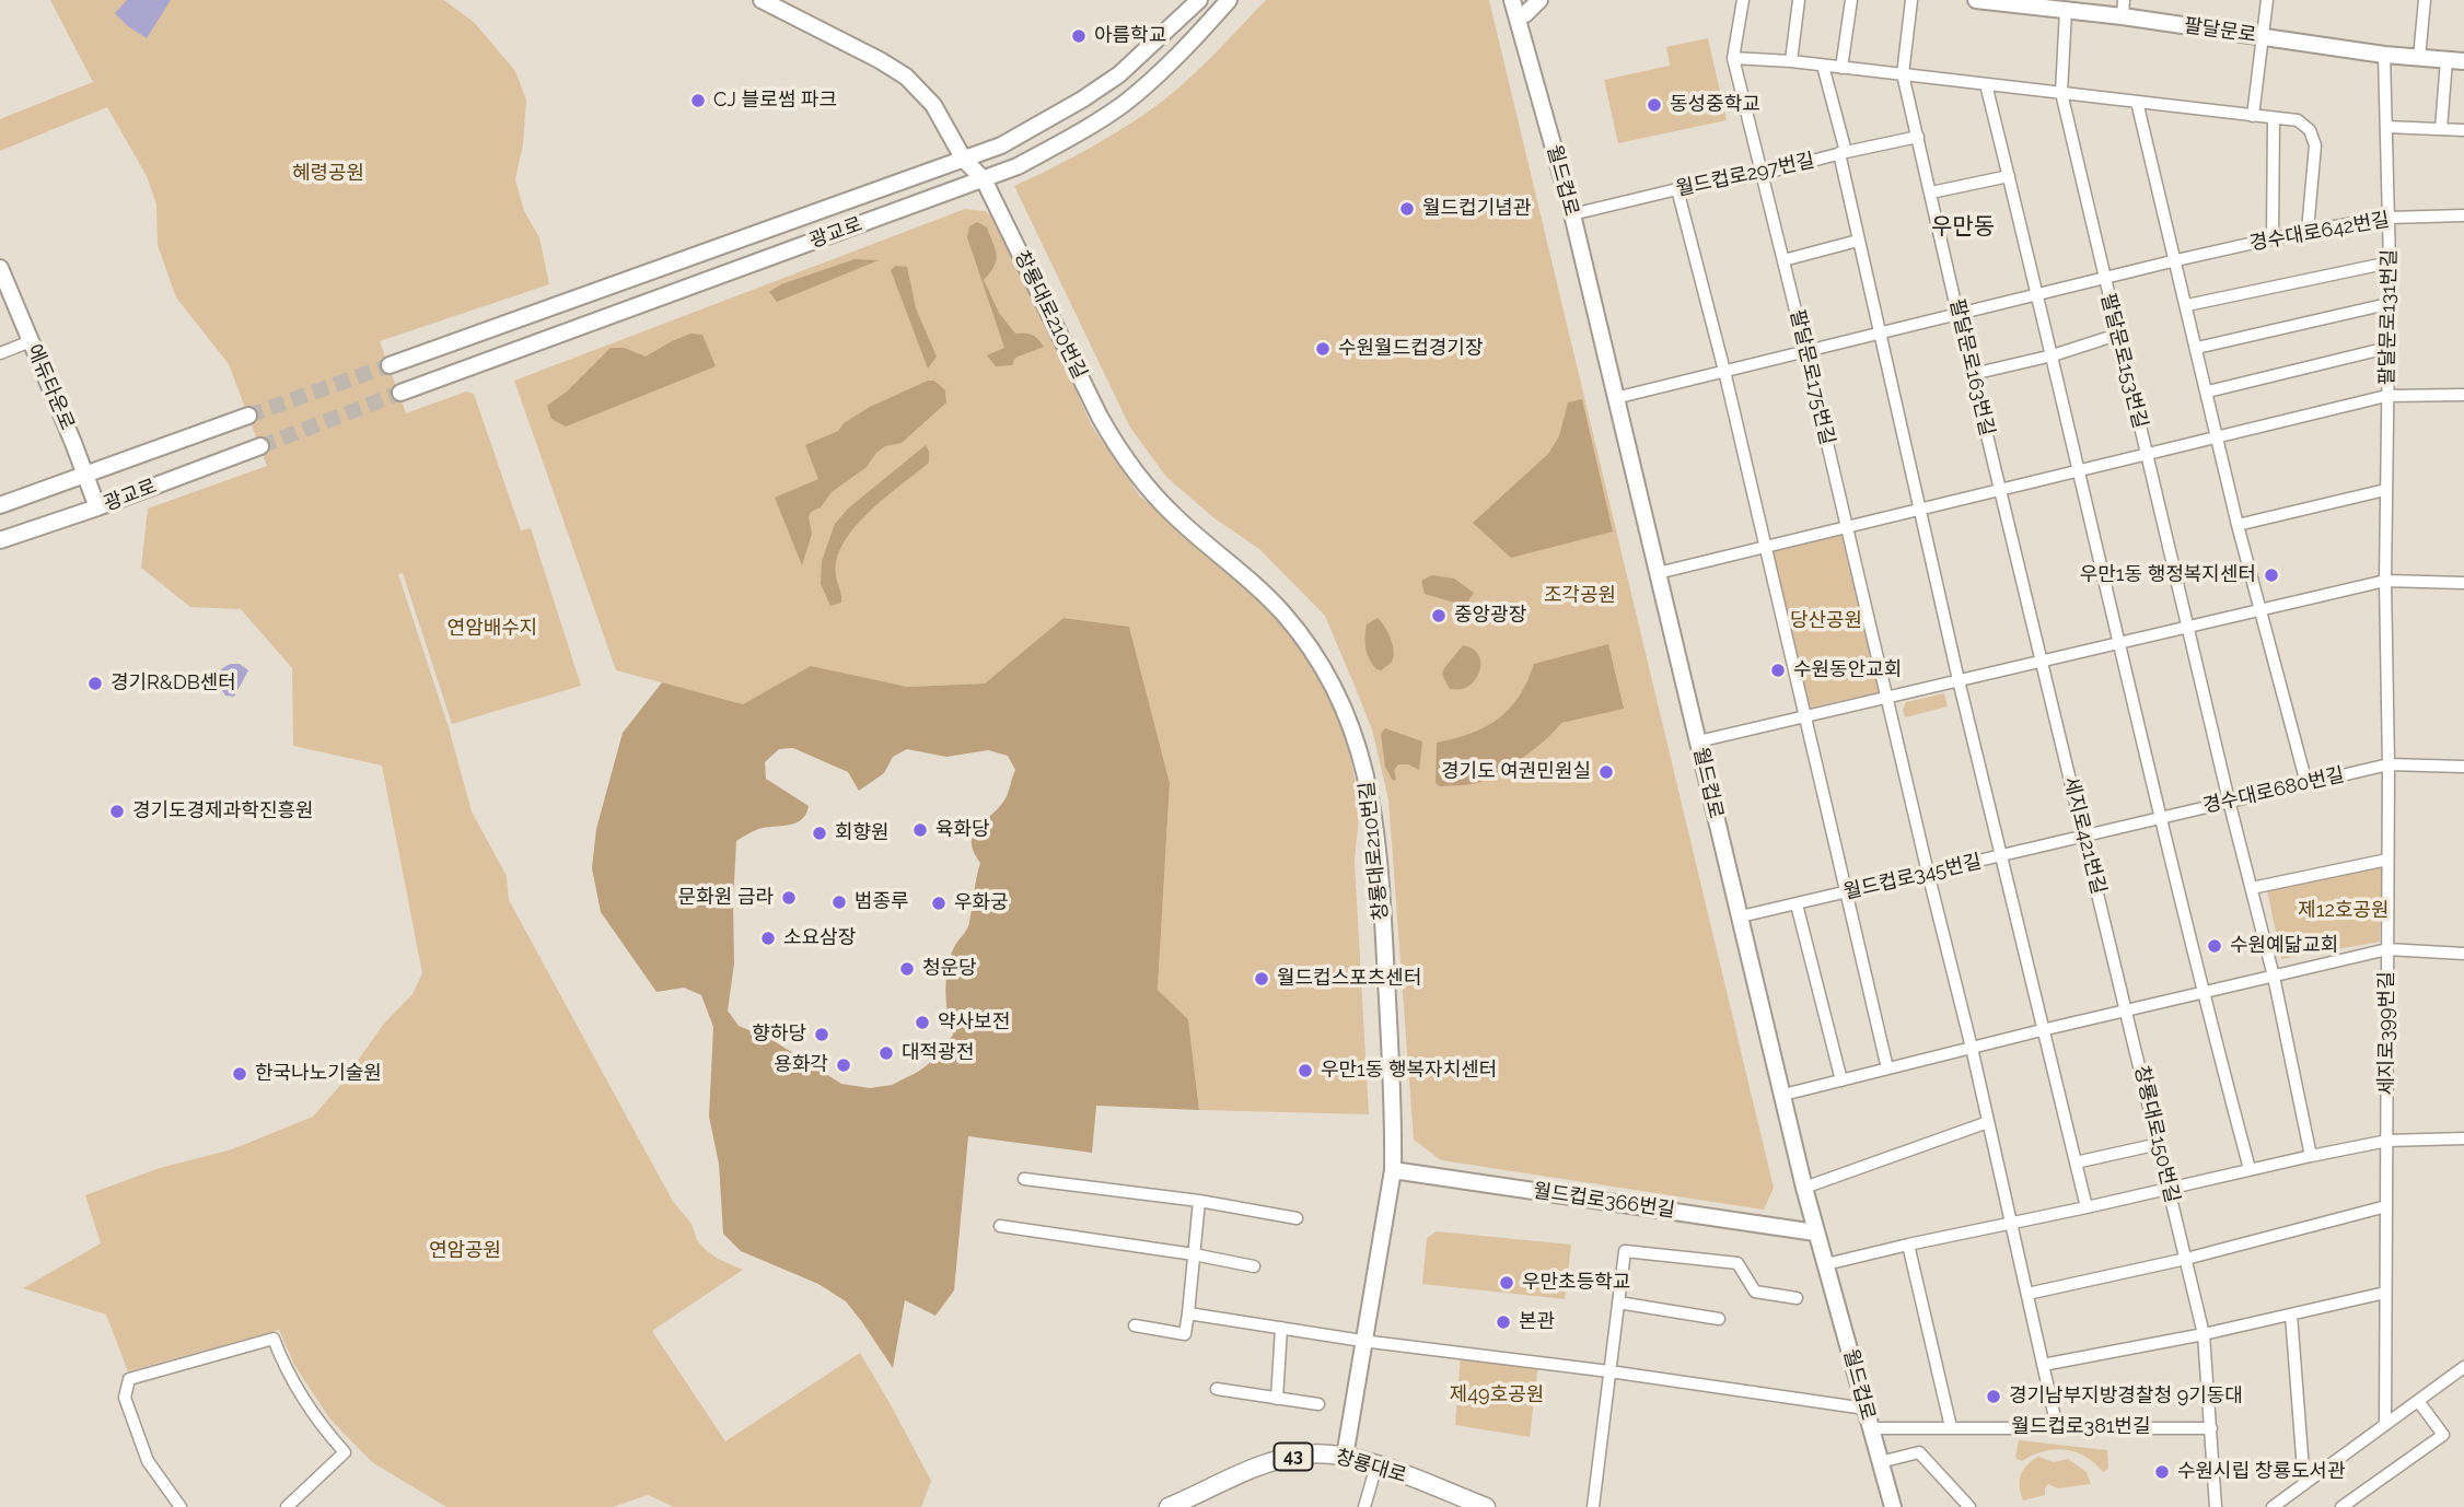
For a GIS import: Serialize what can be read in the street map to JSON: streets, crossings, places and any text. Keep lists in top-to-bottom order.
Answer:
{
  "streets": {
    "main road": ["43", "창룡대로"],
    "street": [
      "팔달문로",
      "월드컵로297번길",
      "월드컵로",
      "경수대로642번길",
      "광교로",
      "창룡대로210번길",
      "팔달문로131번길",
      "팔달문로153번길",
      "팔달문로163번길",
      "팔달문로175번길",
      "에듀타운로",
      "경수대로680번길",
      "세지로421번길",
      "월드컵로345번길",
      "세지로399번길",
      "창룡대로150번길",
      "월드컵로366번길",
      "월드컵로381번길"
    ]
  },
  "crossings": [
    ["팔달문로", "팔달문로131번길"],
    ["팔달문로", "팔달문로153번길"],
    ["월드컵로297번길", "월드컵로"],
    ["월드컵로297번길", "팔달문로163번길"],
    ["월드컵로297번길", "팔달문로175번길"],
    ["월드컵로", "경수대로642번길"],
    ["월드컵로", "월드컵로345번길"],
    ["월드컵로", "월드컵로366번길"],
    ["월드컵로", "월드컵로381번길"],
    ["경수대로642번길", "팔달문로131번길"],
    ["경수대로642번길", "팔달문로153번길"],
    ["경수대로642번길", "팔달문로163번길"],
    ["경수대로642번길", "팔달문로175번길"],
    ["광교로", "창룡대로210번길"],
    ["광교로", "에듀타운로"],
    ["창룡대로210번길", "월드컵로366번길"],
    ["창룡대로210번길", "창룡대로"],
    ["팔달문로131번길", "세지로399번길"],
    ["팔달문로153번길", "경수대로680번길"],
    ["팔달문로163번길", "세지로421번길"],
    ["팔달문로175번길", "월드컵로345번길"],
    ["팔달문로175번길", "월드컵로381번길"],
    ["경수대로680번길", "세지로421번길"],
    ["경수대로680번길", "월드컵로345번길"],
    ["경수대로680번길", "세지로399번길"],
    ["세지로421번길", "월드컵로345번길"],
    ["세지로421번길", "창룡대로150번길"],
    ["창룡대로150번길", "월드컵로381번길"]
  ],
  "districts": ["우만동"],
  "parks": [
    "혜령공원",
    "조각공원",
    "당산공원",
    "연암배수지",
    "제12호공원",
    "연암공원",
    "제49호공원"
  ],
  "places": [
    "아름학교",
    "CJ 블로썸 파크",
    "동성중학교",
    "월드컵기념관",
    "수원월드컵경기장",
    "우만1동 행정복지센터",
    "중앙광장",
    "수원동안교회",
    "경기R&DB센터",
    "경기도 여권민원실",
    "경기도경제과학진흥원",
    "육화당",
    "회향원",
    "문화원 금라",
    "범종루",
    "우화궁",
    "소요삼장",
    "수원예닮교회",
    "청운당",
    "월드컵스포츠센터",
    "약사보전",
    "향하당",
    "대적광전",
    "용화각",
    "우만1동 행복자치센터",
    "한국나노기술원",
    "우만초등학교",
    "본관",
    "경기남부지방경찰청 9기동대",
    "수원시립 창룡도서관"
  ]
}
